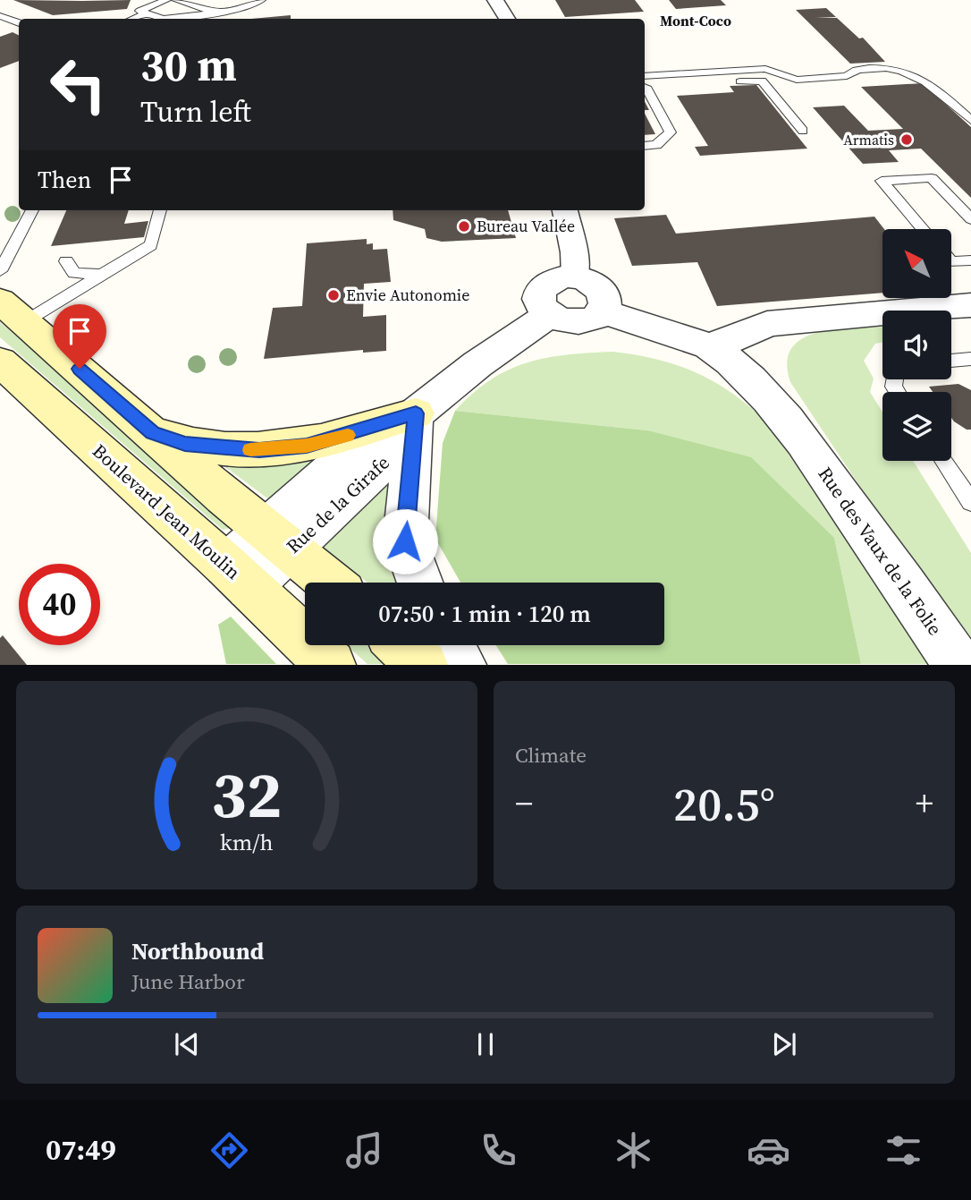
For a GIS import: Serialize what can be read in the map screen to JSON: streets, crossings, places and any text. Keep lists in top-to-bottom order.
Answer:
{
  "streets": {
    "main road": ["Boulevard Jean Moulin"],
    "street": ["Rue de la Girafe", "Rue des Vaux de la Folie"]
  },
  "crossings": [
    ["Rue de la Girafe", "Boulevard Jean Moulin"]
  ],
  "districts": ["Mont-Coco"],
  "places": ["Armatis", "Bureau Vallée", "Envie Autonomie"],
  "north": "top left",
  "page": {
    "turn": ["30 m", "Turn left"],
    "then": "Then",
    "limit": "40",
    "trip": "07:50 · 1 min · 120 m",
    "tile": "Climate",
    "heat": ["−", "20.5°", "+"],
    "song": ["Northbound", "June Harbor"],
    "tabs": "07:49",
    "gauge": ["32", "km/h"]
  }
}
